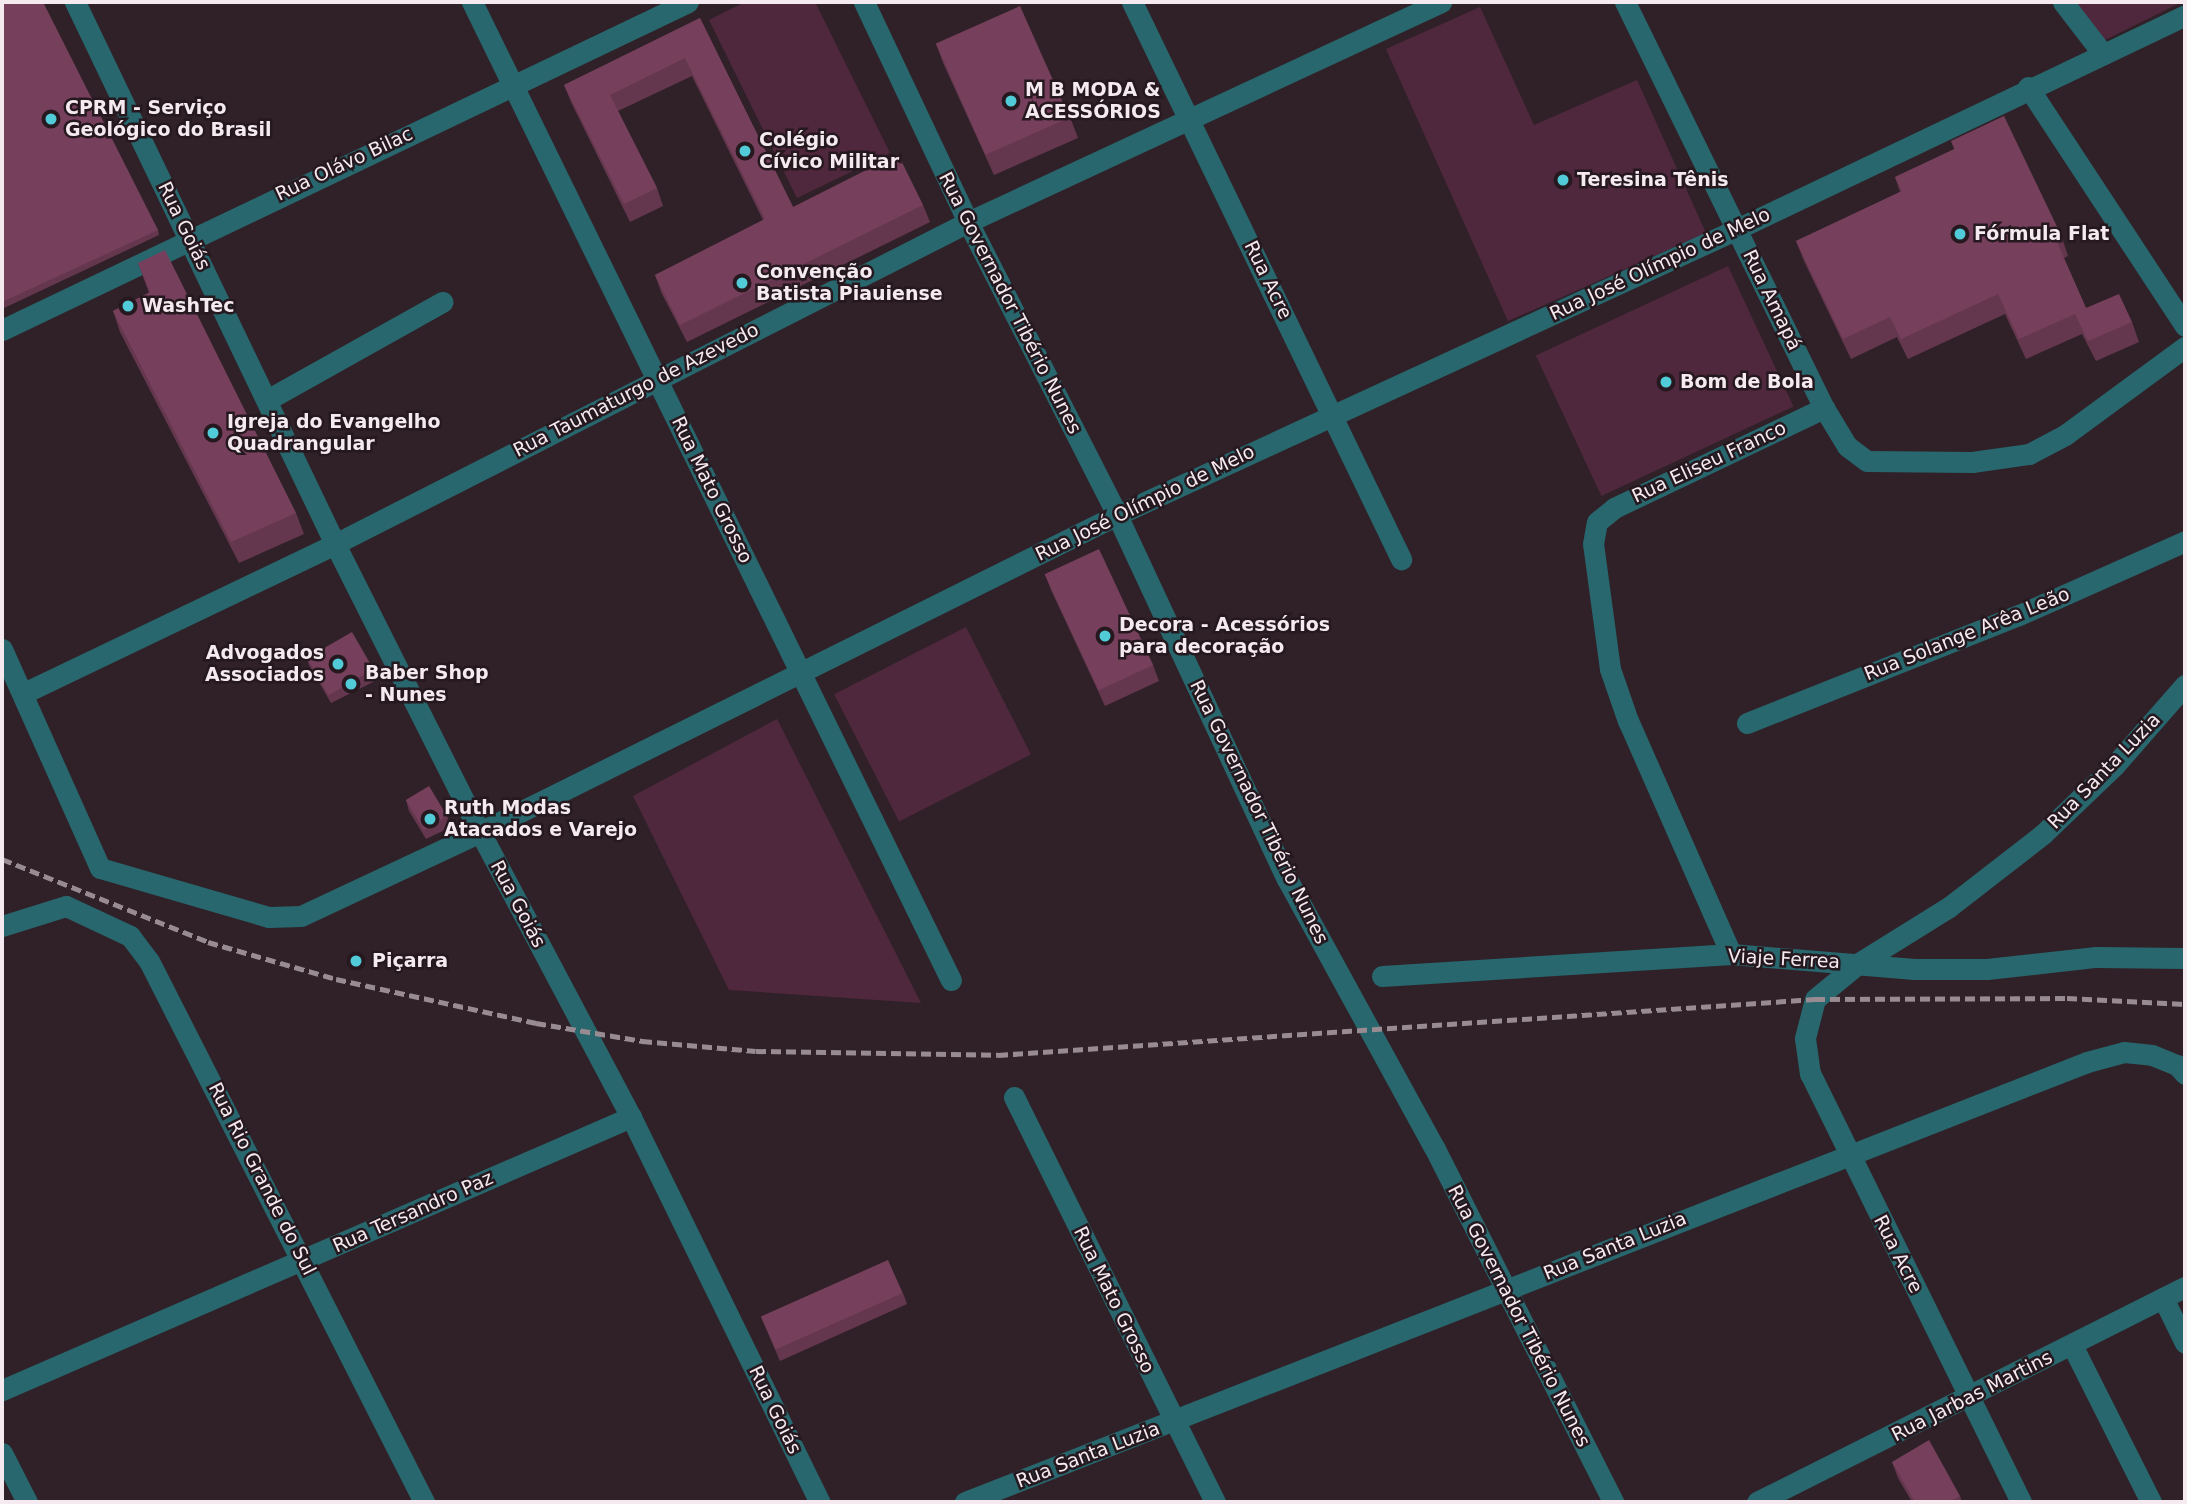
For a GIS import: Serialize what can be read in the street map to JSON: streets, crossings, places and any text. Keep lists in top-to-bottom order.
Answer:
{
  "streets": {
    "street": [
      "Rua Olávo Bilac",
      "Rua Goiás",
      "Rua José Olímpio de Melo",
      "Rua Acre",
      "Rua Amapá",
      "Rua Governador Tibério Nunes",
      "Rua Taumaturgo de Azevedo",
      "Rua Eliseu Franco",
      "Rua Mato Grosso",
      "Rua Solange Arêa Leão",
      "Rua Santa Luzia",
      "Viaje Ferrea",
      "Rua Rio Grande do Sul",
      "Rua Tersandro Paz",
      "Rua Jarbas Martins"
    ]
  },
  "crossings": [
    ["Rua Olávo Bilac", "Rua Goiás"],
    ["Rua Olávo Bilac", "Rua Mato Grosso"],
    ["Rua Goiás", "Rua José Olímpio de Melo"],
    ["Rua Goiás", "Rua Taumaturgo de Azevedo"],
    ["Rua Goiás", "Rua Tersandro Paz"],
    ["Rua José Olímpio de Melo", "Rua Acre"],
    ["Rua José Olímpio de Melo", "Rua Amapá"],
    ["Rua José Olímpio de Melo", "Rua Governador Tibério Nunes"],
    ["Rua José Olímpio de Melo", "Rua Taumaturgo de Azevedo"],
    ["Rua José Olímpio de Melo", "Rua Mato Grosso"],
    ["Rua Acre", "Rua Taumaturgo de Azevedo"],
    ["Rua Acre", "Rua Santa Luzia"],
    ["Rua Acre", "Rua Jarbas Martins"],
    ["Rua Amapá", "Rua Eliseu Franco"],
    ["Rua Governador Tibério Nunes", "Rua Taumaturgo de Azevedo"],
    ["Rua Governador Tibério Nunes", "Rua Santa Luzia"],
    ["Rua Taumaturgo de Azevedo", "Rua Mato Grosso"],
    ["Rua Eliseu Franco", "Viaje Ferrea"],
    ["Rua Mato Grosso", "Rua Santa Luzia"],
    ["Rua Santa Luzia", "Viaje Ferrea"],
    ["Rua Rio Grande do Sul", "Rua Tersandro Paz"]
  ],
  "places": [
    "M B MODA & ACESSÓRIOS",
    "CPRM - Serviço Geológico do Brasil",
    "Colégio Cívico Militar",
    "Teresina Tênis",
    "Fórmula Flat",
    "Convenção Batista Piauiense",
    "WashTec",
    "Bom de Bola",
    "Igreja do Evangelho Quadrangular",
    "Decora - Acessórios para decoração",
    "Advogados Associados",
    "Baber Shop - Nunes",
    "Ruth Modas Atacados e Varejo",
    "Piçarra"
  ]
}
